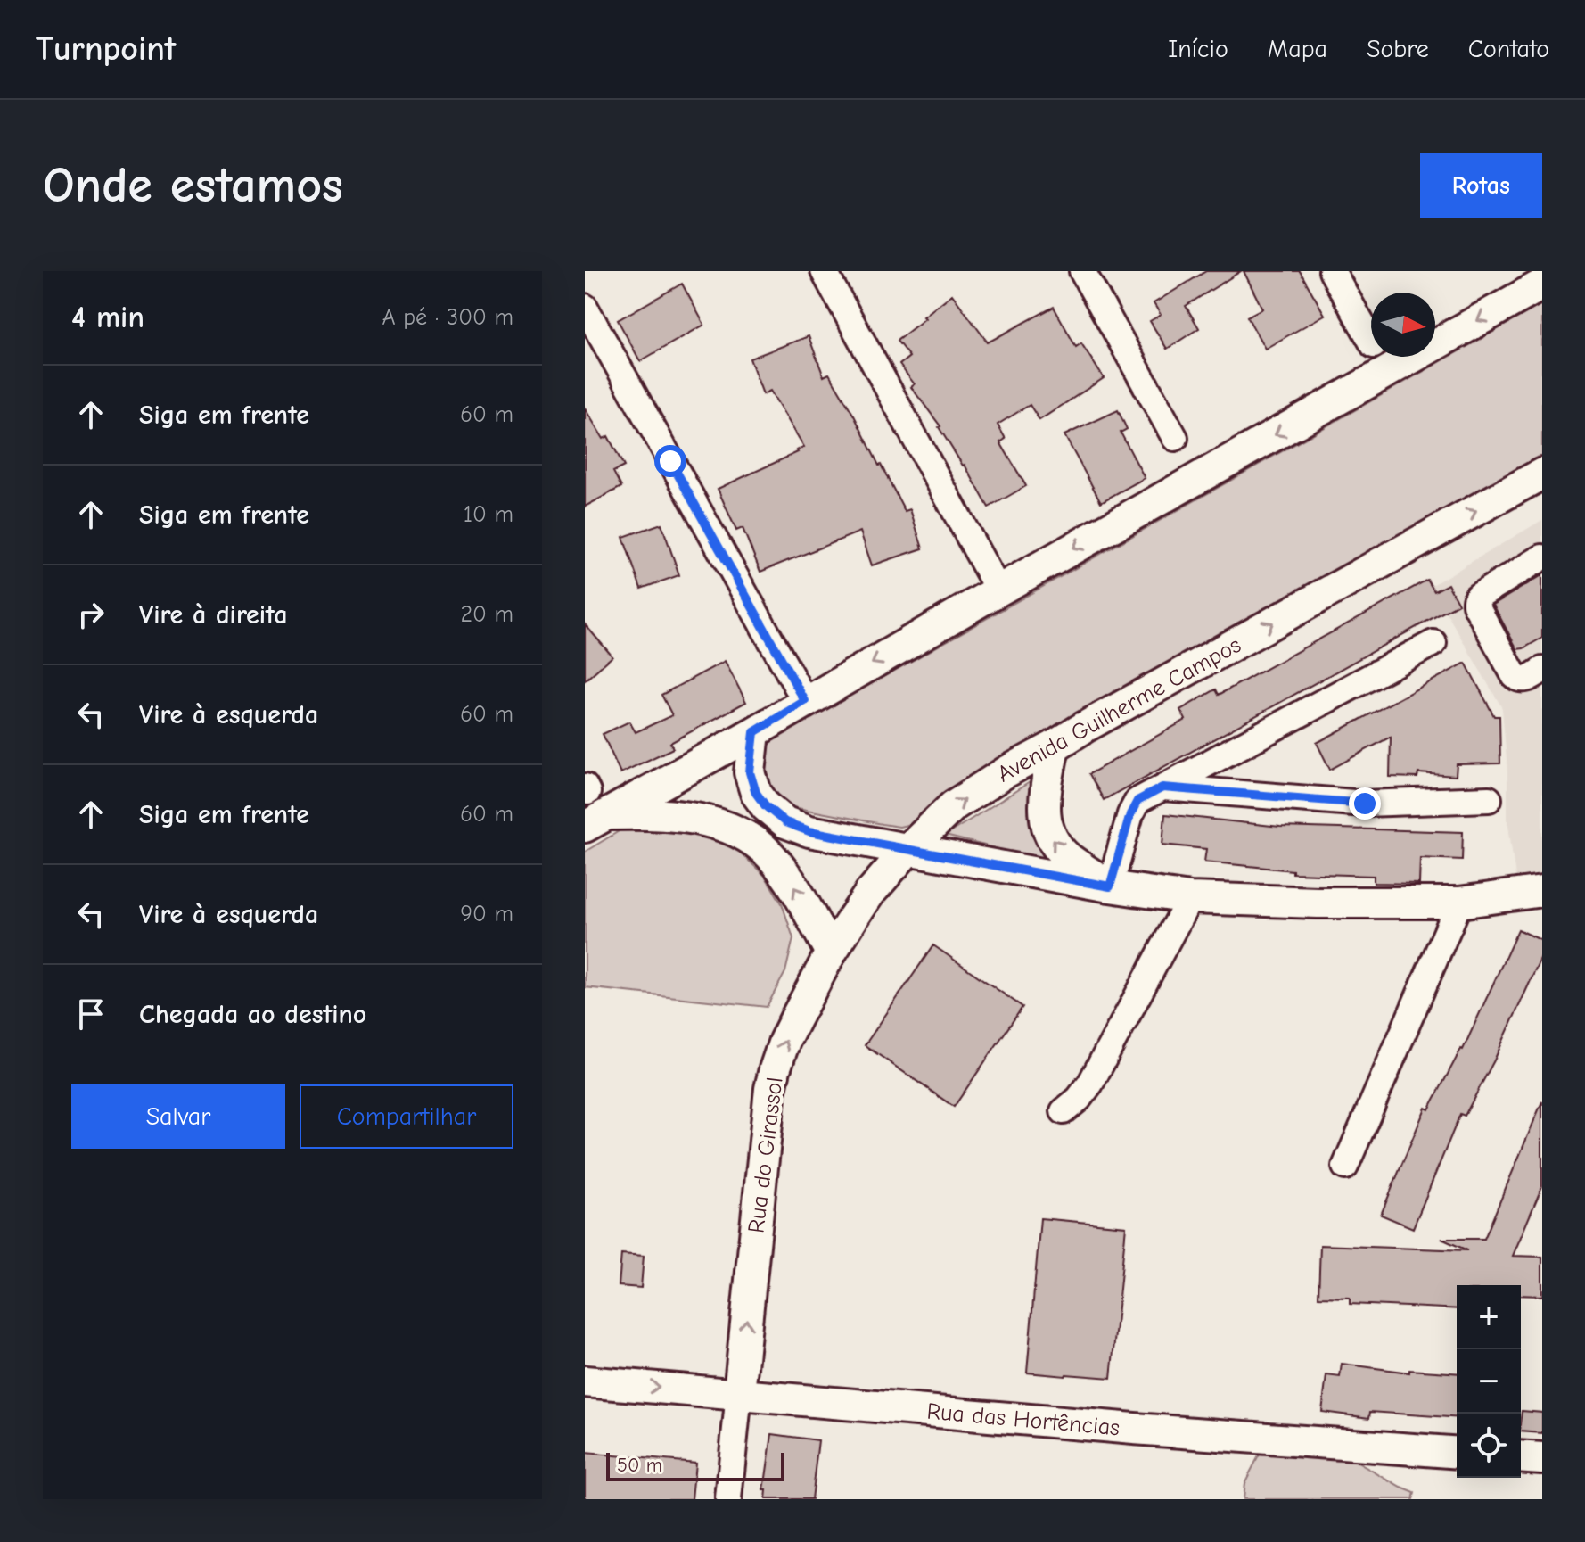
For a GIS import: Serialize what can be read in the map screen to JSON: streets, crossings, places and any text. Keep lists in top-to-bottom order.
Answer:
{
  "streets": {
    "main road": ["Avenida Guilherme Campos", "Rua do Girassol", "Rua das Hortências"]
  },
  "crossings": [
    ["Avenida Guilherme Campos", "Rua do Girassol"],
    ["Rua do Girassol", "Rua das Hortências"]
  ],
  "one_way": ["Rua do Girassol"],
  "scale_bar": "50 m",
  "north": "right",
  "page": {
    "header": "Turnpoint",
    "nav": [
      "Início",
      "Mapa",
      "Sobre",
      "Contato"
    ],
    "buttons": [
      "Rotas",
      ["Salvar", "Compartilhar"]
    ],
    "title": "Onde estamos",
    "heading": ["4 min", "A pé · 300 m"],
    "list": [
      ["Siga em frente", "60 m"],
      ["Siga em frente", "10 m"],
      ["Vire à direita", "20 m"],
      ["Vire à esquerda", "60 m"],
      ["Siga em frente", "60 m"],
      ["Vire à esquerda", "90 m"],
      "Chegada ao destino"
    ],
    "map_buttons": ["+", "−"],
    "scale": "50 m"
  }
}
